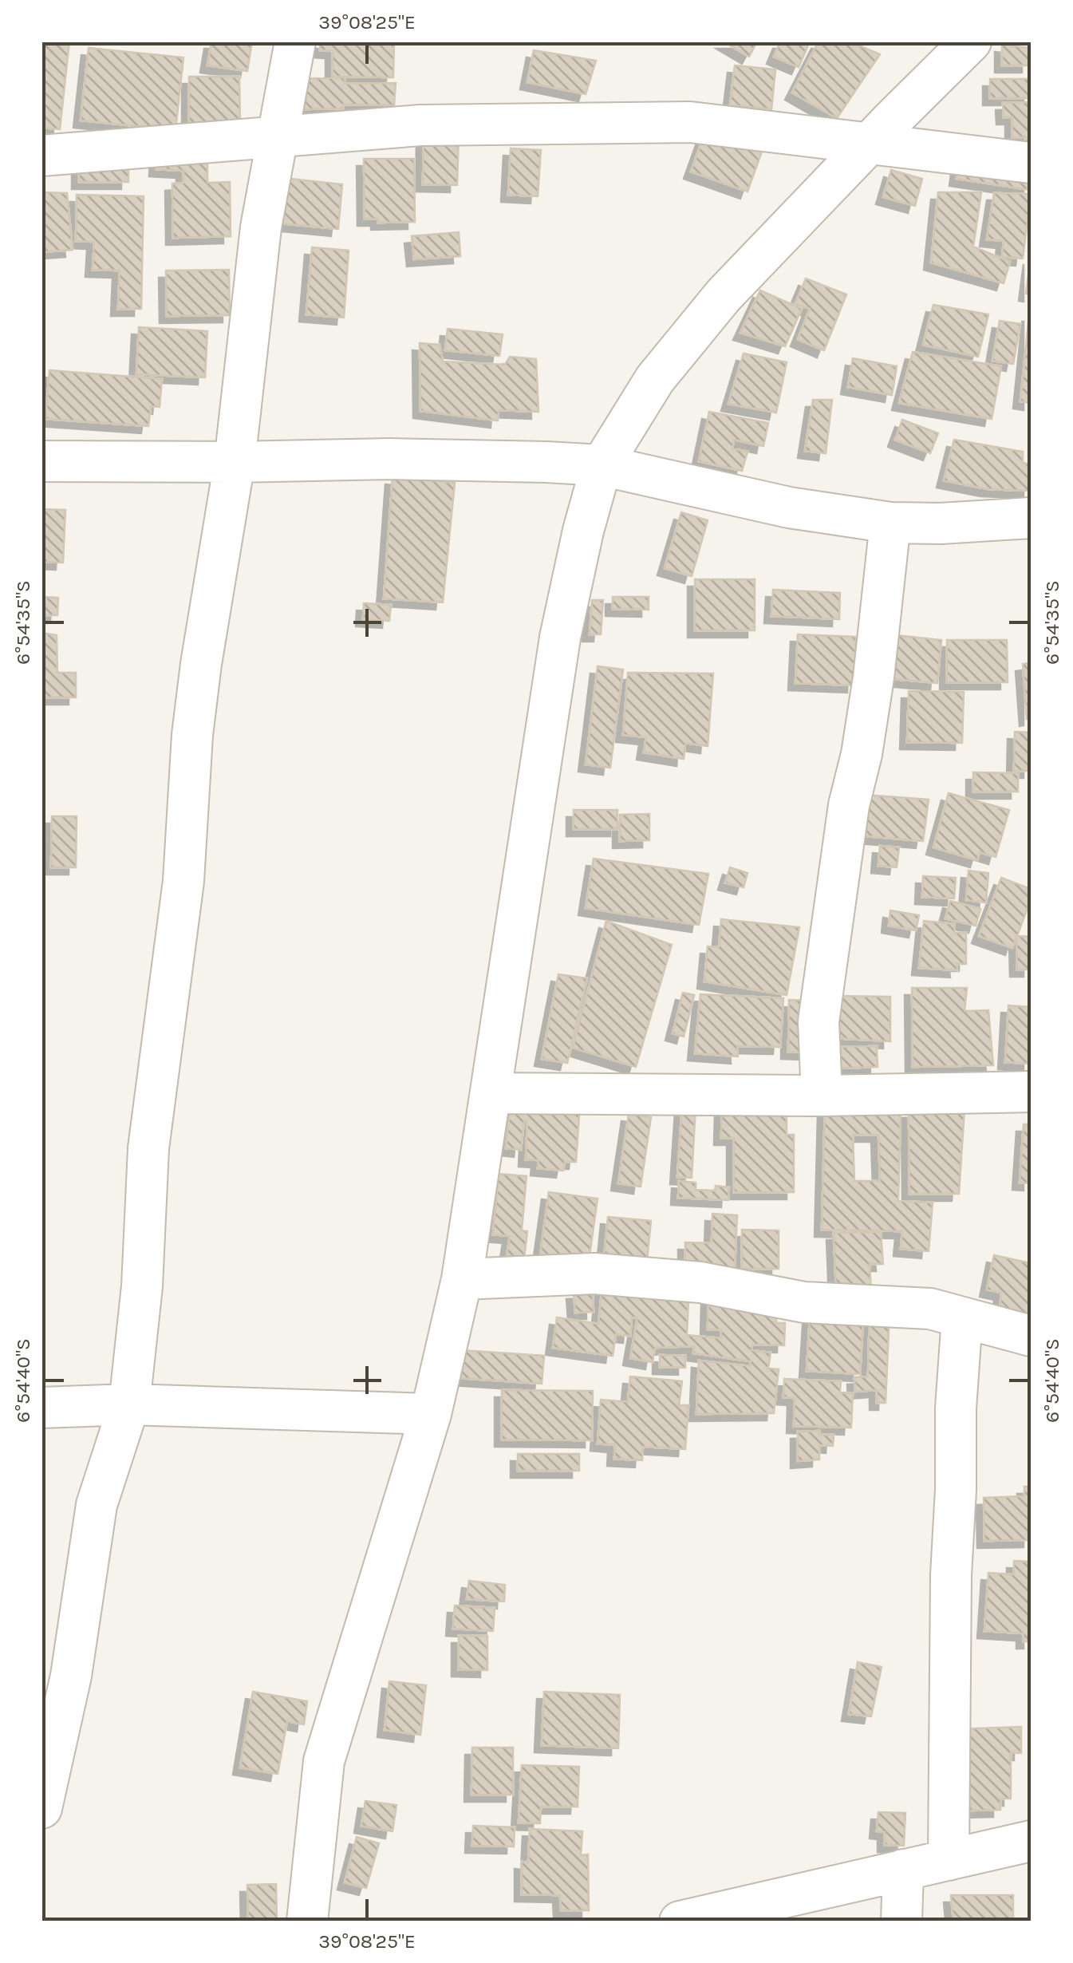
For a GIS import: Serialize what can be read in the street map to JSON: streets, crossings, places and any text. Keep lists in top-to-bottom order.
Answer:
{
  "coordinates": ["39°08'25\"E", "6°54'35\"S", "6°54'40\"S"]
}
